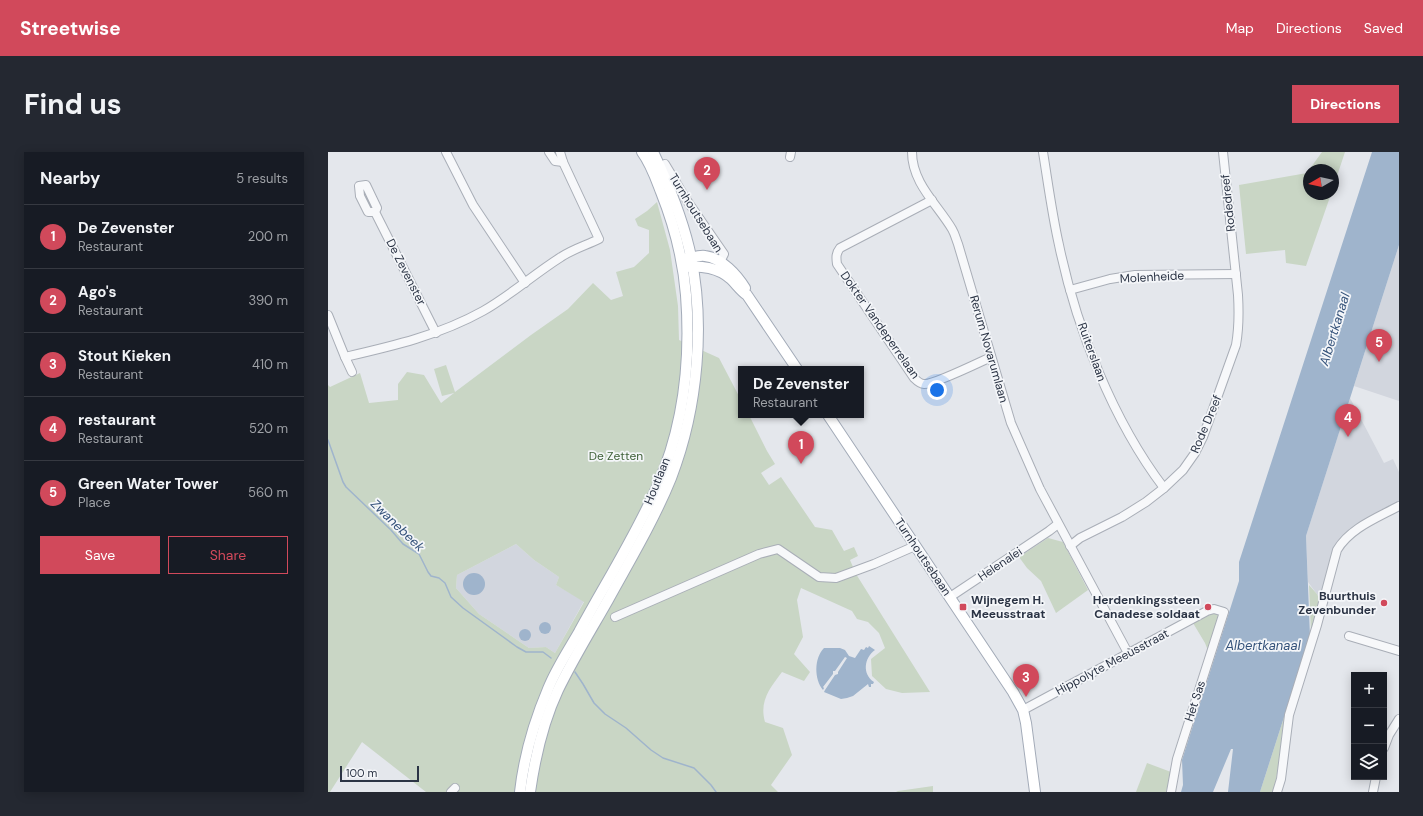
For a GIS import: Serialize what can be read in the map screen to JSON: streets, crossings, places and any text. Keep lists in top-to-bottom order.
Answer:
{
  "streets": {
    "main road": ["Turnhoutsebaan", "Houtlaan"],
    "street": [
      "Rodedreef",
      "De Zevenster",
      "Molenheide",
      "Dokter Vandeperrelaan",
      "Rerum Novarumlaan",
      "Ruiterslaan",
      "Rode Dreef",
      "Helenalei",
      "Hippolyte Meeùsstraat",
      "Het Sas"
    ]
  },
  "crossings": [
    ["Rodedreef", "Rode Dreef"],
    ["Turnhoutsebaan", "Houtlaan"],
    ["Turnhoutsebaan", "Helenalei"],
    ["Turnhoutsebaan", "Hippolyte Meeùsstraat"],
    ["Molenheide", "Ruiterslaan"],
    ["Molenheide", "Rode Dreef"],
    ["Dokter Vandeperrelaan", "Rerum Novarumlaan"],
    ["Rerum Novarumlaan", "Rode Dreef"],
    ["Rerum Novarumlaan", "Helenalei"],
    ["Ruiterslaan", "Rode Dreef"],
    ["Hippolyte Meeùsstraat", "Het Sas"]
  ],
  "water": ["Albertkanaal", "Zwanebeek"],
  "parks": ["De Zetten"],
  "places": {
    "other": ["Buurthuis Zevenbunder", "Herdenkingssteen Canadese soldaat"],
    "transit": ["Wijnegem H. Meeusstraat"]
  },
  "scale_bar": "100 m",
  "north": "left",
  "page": {
    "header": "Streetwise",
    "nav": ["Map", "Directions", "Saved"],
    "buttons": [
      "Directions",
      ["Save", "Share"]
    ],
    "title": "Find us",
    "heading": ["Nearby", "5 results"],
    "pins": [
      "2",
      "5",
      "4",
      "1",
      "3"
    ],
    "list": [
      {
        "mark": "1",
        "name": "De Zevenster",
        "note": "Restaurant",
        "value": "200 m"
      },
      {
        "mark": "2",
        "name": "Ago's",
        "note": "Restaurant",
        "value": "390 m"
      },
      {
        "mark": "3",
        "name": "Stout Kieken",
        "note": "Restaurant",
        "value": "410 m"
      },
      {
        "mark": "4",
        "name": "restaurant",
        "note": "Restaurant",
        "value": "520 m"
      },
      {
        "mark": "5",
        "name": "Green Water Tower",
        "note": "Place",
        "value": "560 m"
      }
    ],
    "popup": ["De Zevenster", "Restaurant"],
    "map_buttons": ["+", "−"],
    "scale": "100 m"
  }
}
